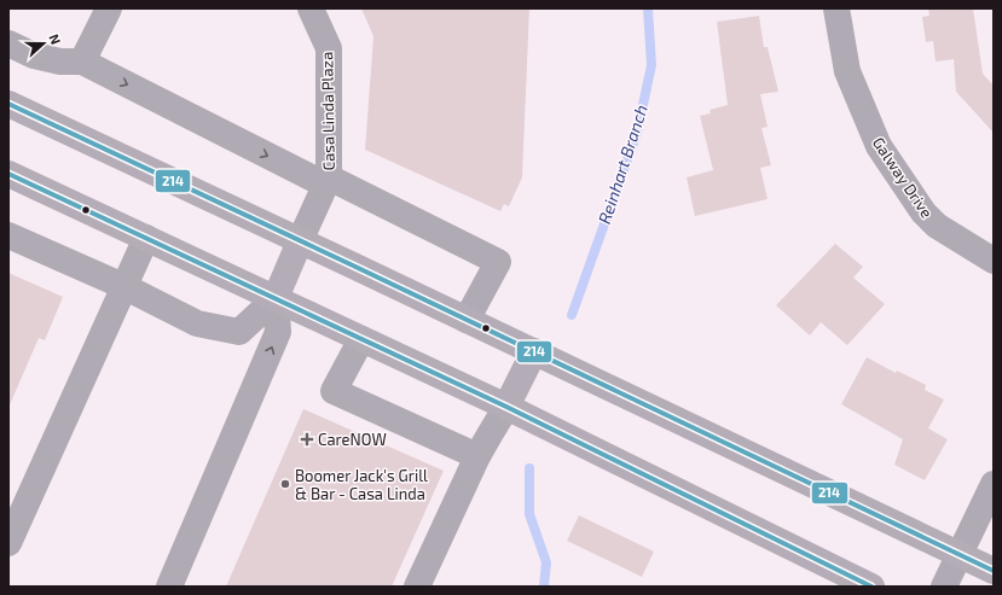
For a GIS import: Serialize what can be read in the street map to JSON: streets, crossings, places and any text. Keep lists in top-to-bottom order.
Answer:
{
  "streets": {
    "street": ["Casa Linda Plaza", "Galway Drive"]
  },
  "water": ["Reinhart Branch"],
  "places": {
    "health": ["CareNOW"],
    "other": ["Boomer Jack's Grill & Bar - Casa Linda"]
  },
  "lines": ["transit line 214"],
  "north": "right"
}
